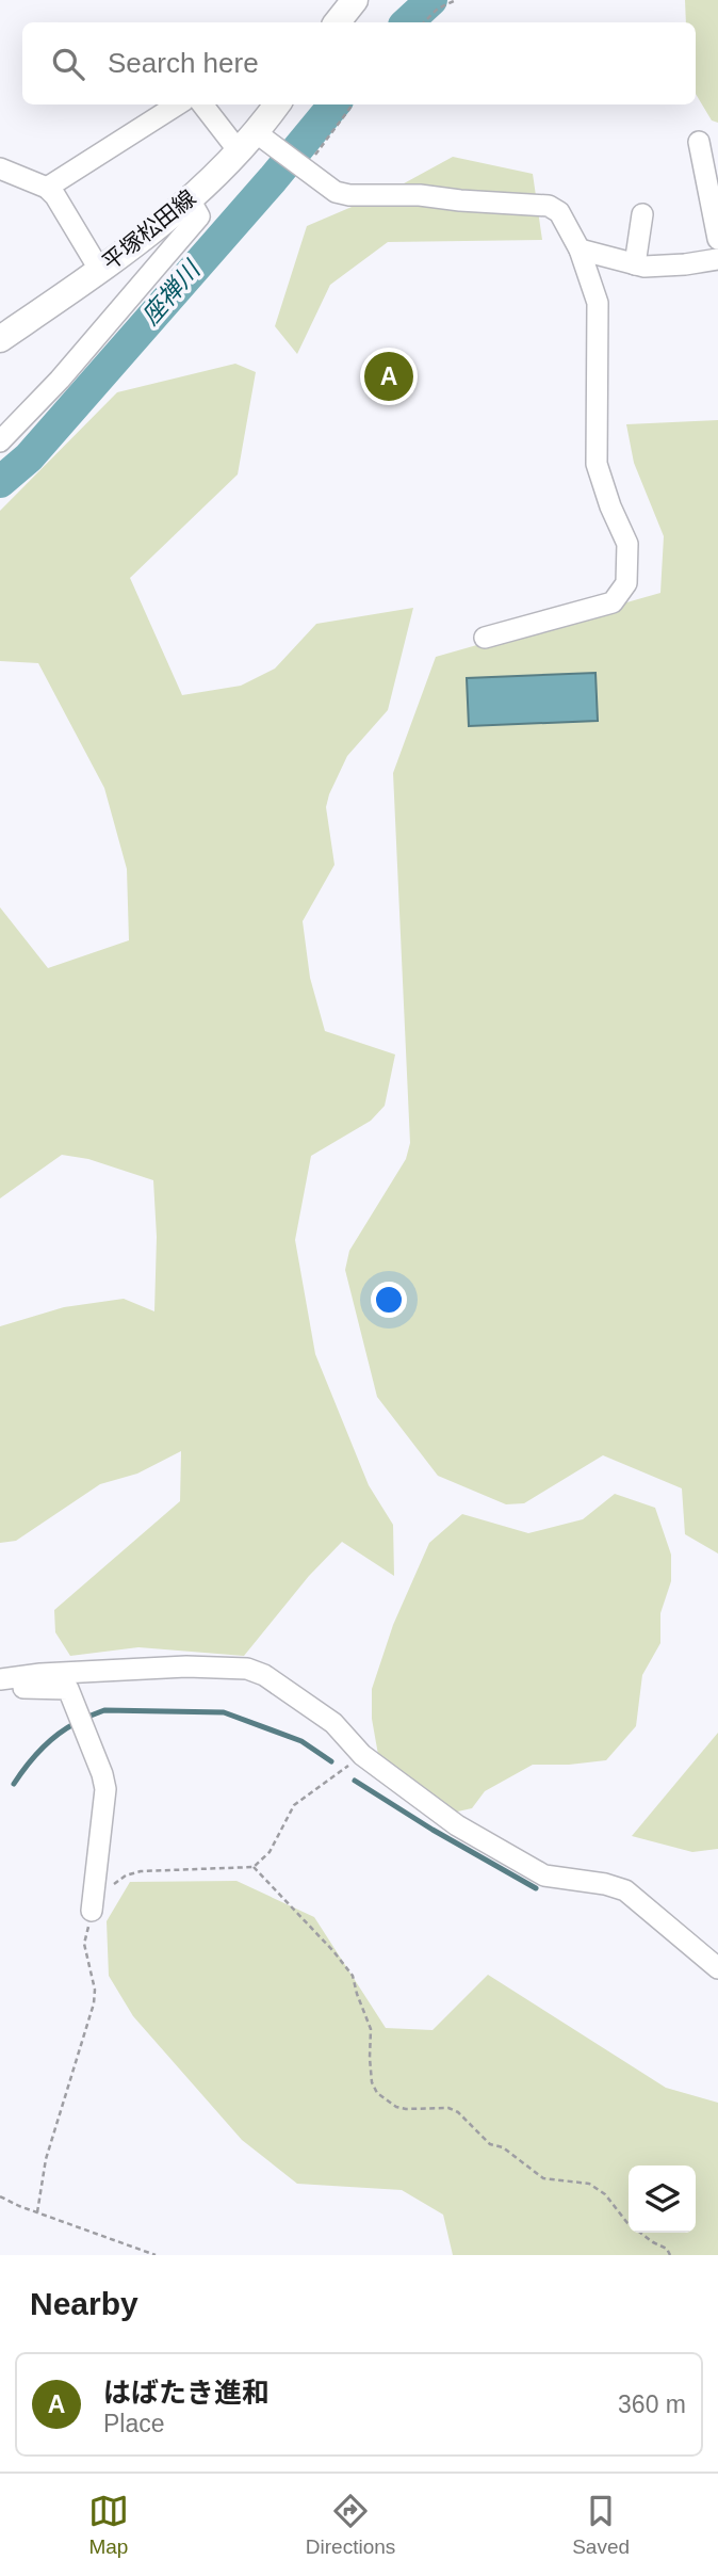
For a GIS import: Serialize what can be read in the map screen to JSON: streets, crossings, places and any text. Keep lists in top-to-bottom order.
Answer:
{
  "streets": {
    "main road": ["平塚松田線"]
  },
  "water": ["座禅川"],
  "page": {
    "search": "Search here",
    "pins": "A",
    "heading": "Nearby",
    "list": [
      {
        "mark": "A",
        "name": "はばたき進和",
        "note": "Place",
        "value": "360 m"
      }
    ],
    "nav": ["Map", "Directions", "Saved"]
  }
}
